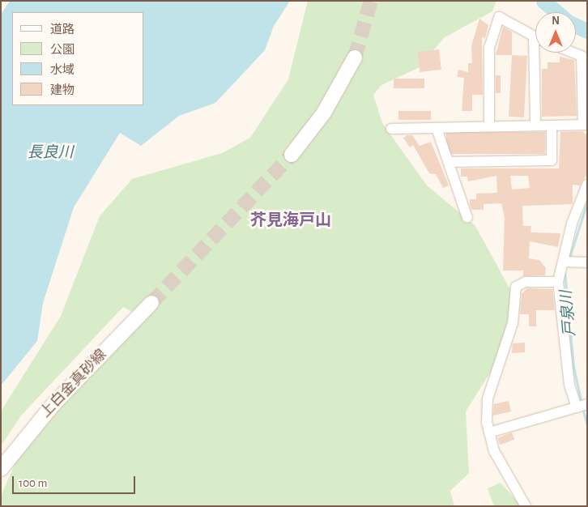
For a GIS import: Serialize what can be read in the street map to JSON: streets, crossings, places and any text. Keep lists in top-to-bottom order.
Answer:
{
  "streets": {
    "main road": ["上白金真砂線"]
  },
  "districts": ["芥見海戸山"],
  "water": ["長良川", "戸泉川"],
  "legend": [
    "道路",
    "公園",
    "水域",
    "建物"
  ],
  "scale_bar": "100 m",
  "north": "top"
}
